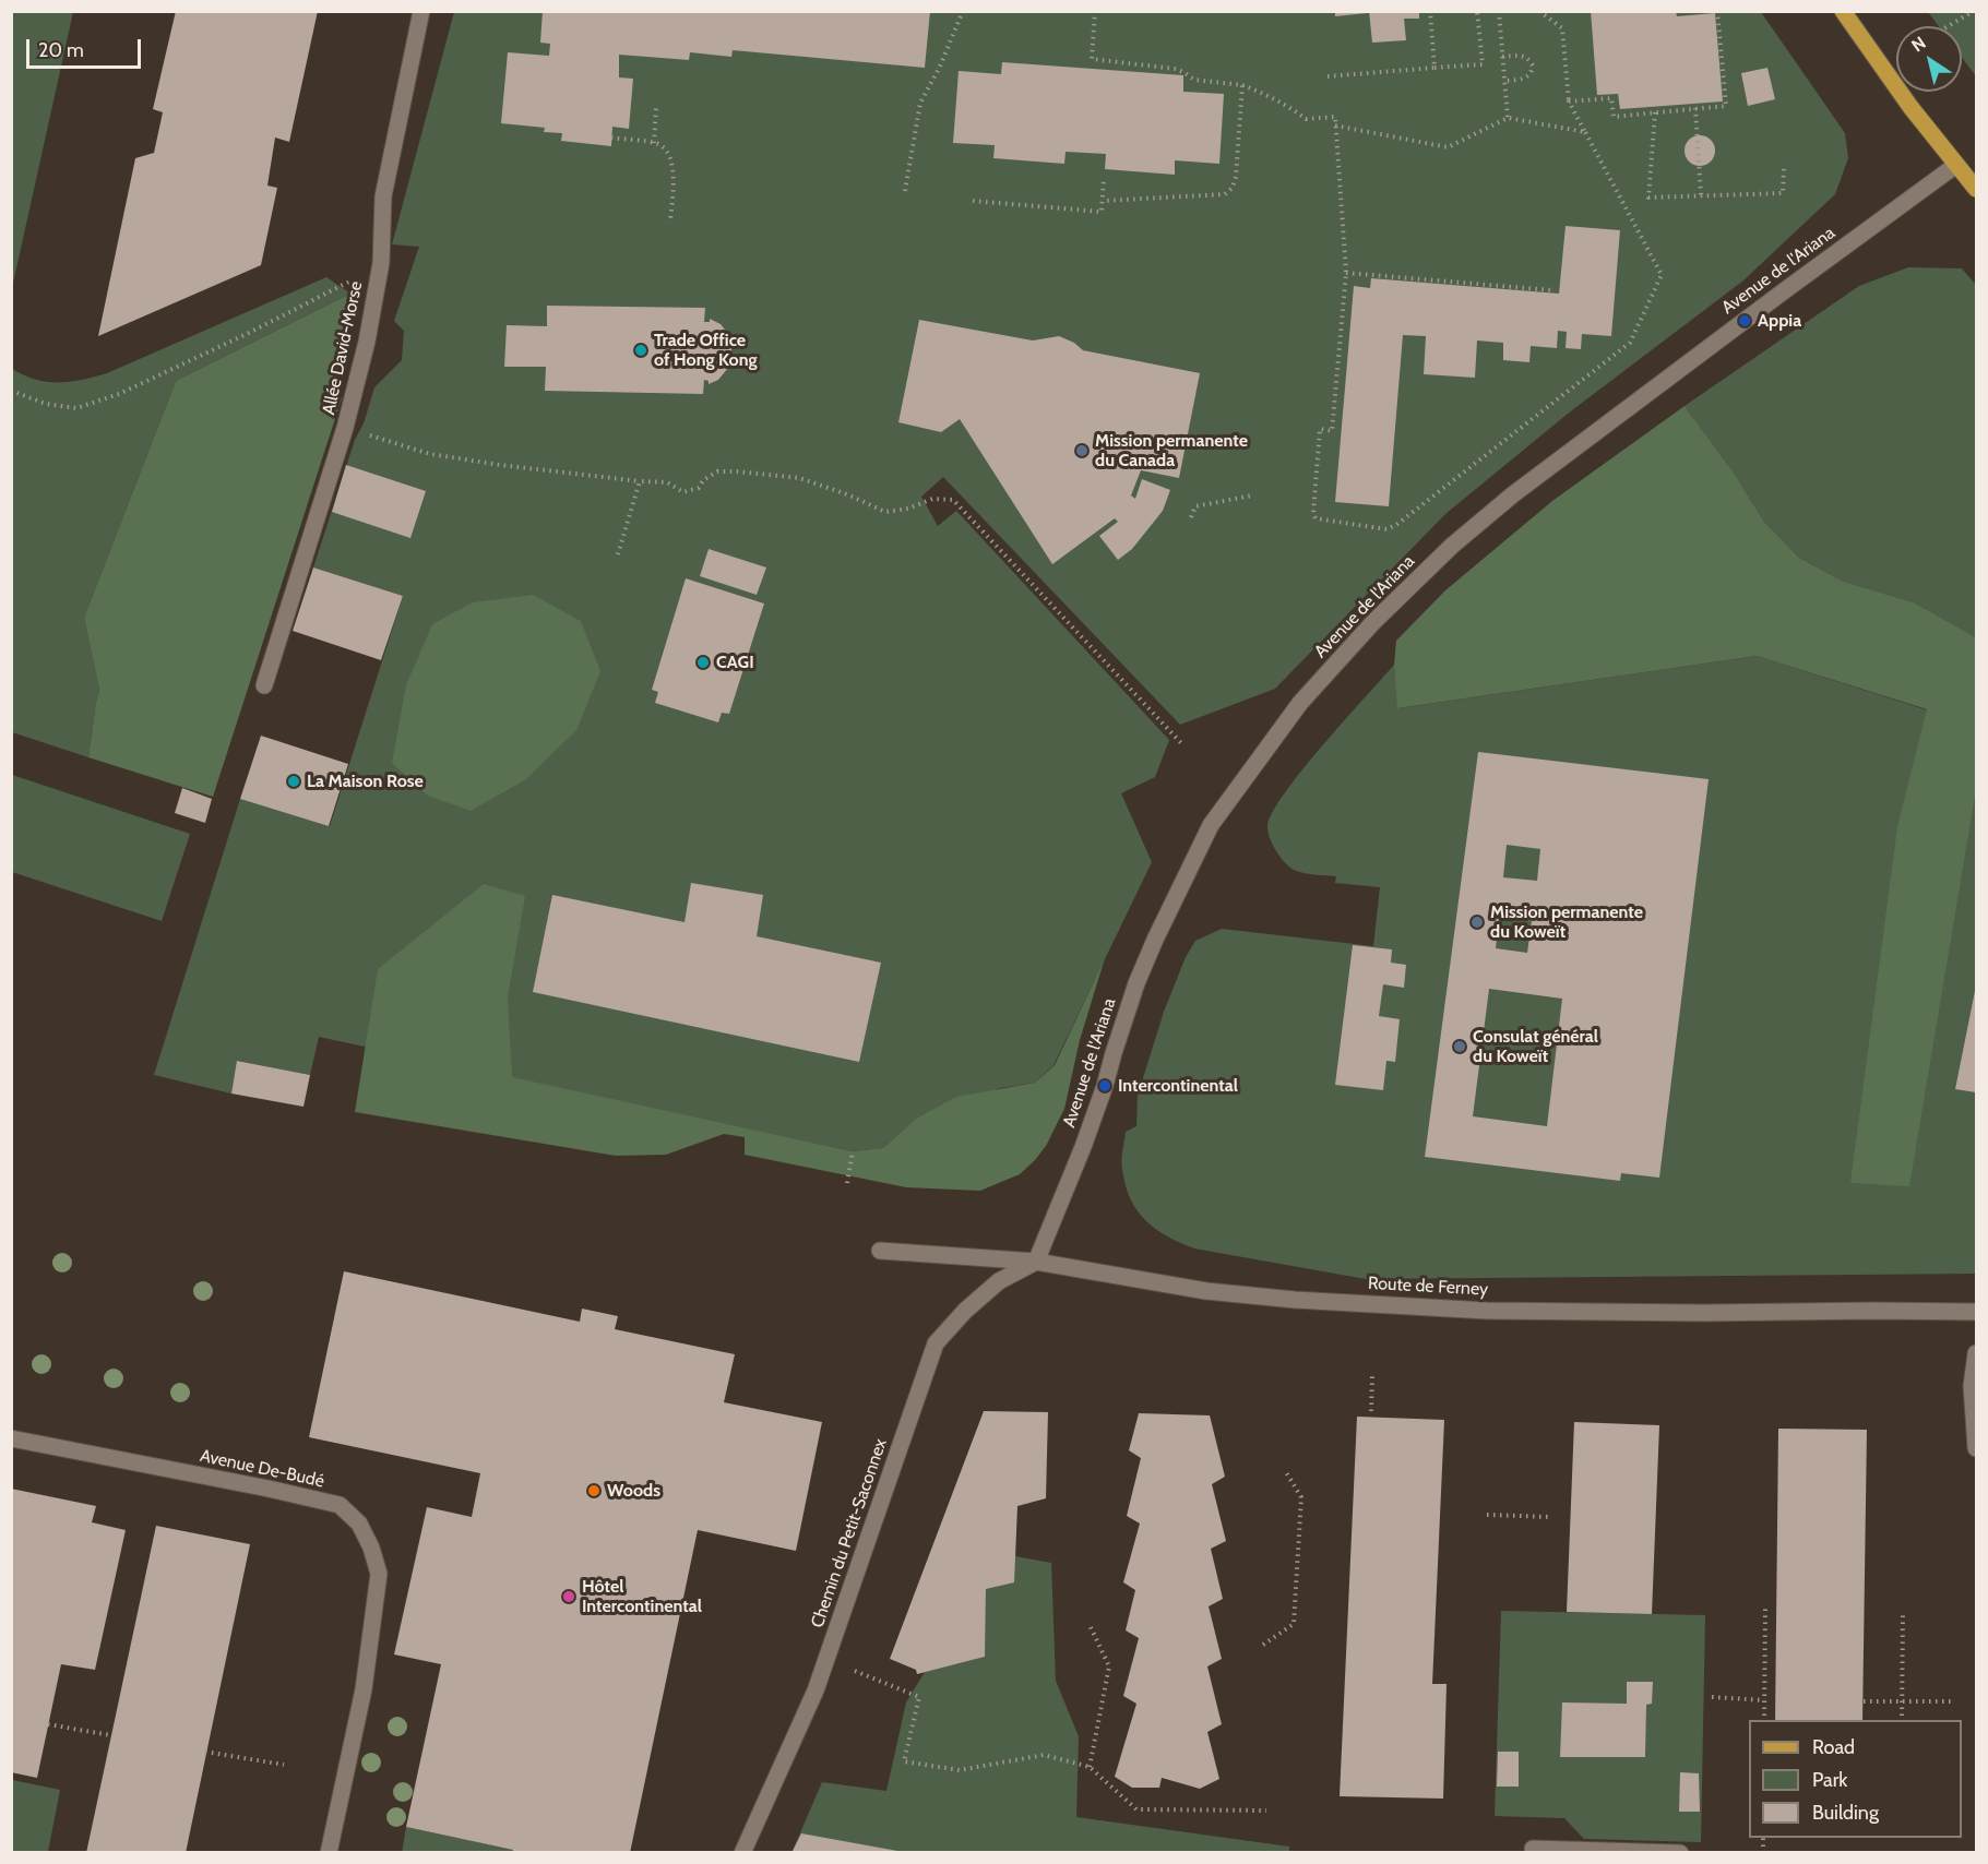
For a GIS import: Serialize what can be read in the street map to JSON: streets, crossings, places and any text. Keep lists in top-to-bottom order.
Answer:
{
  "streets": {
    "street": [
      "Avenue de l'Ariana",
      "Allée David-Morse",
      "Route de Ferney",
      "Avenue De-Budé",
      "Chemin du Petit-Saconnex"
    ]
  },
  "crossings": [
    ["Avenue de l'Ariana", "Route de Ferney"],
    ["Avenue de l'Ariana", "Chemin du Petit-Saconnex"],
    ["Route de Ferney", "Chemin du Petit-Saconnex"]
  ],
  "places": [
    "Appia",
    "Trade Office of Hong Kong",
    "Mission permanente du Canada",
    "CAGI",
    "La Maison Rose",
    "Mission permanente du Koweït",
    "Consulat général du Koweït",
    "Intercontinental",
    "Woods",
    "Hôtel Intercontinental"
  ],
  "legend": ["Road", "Park", "Building"],
  "scale_bar": "20 m",
  "north": "top left"
}
